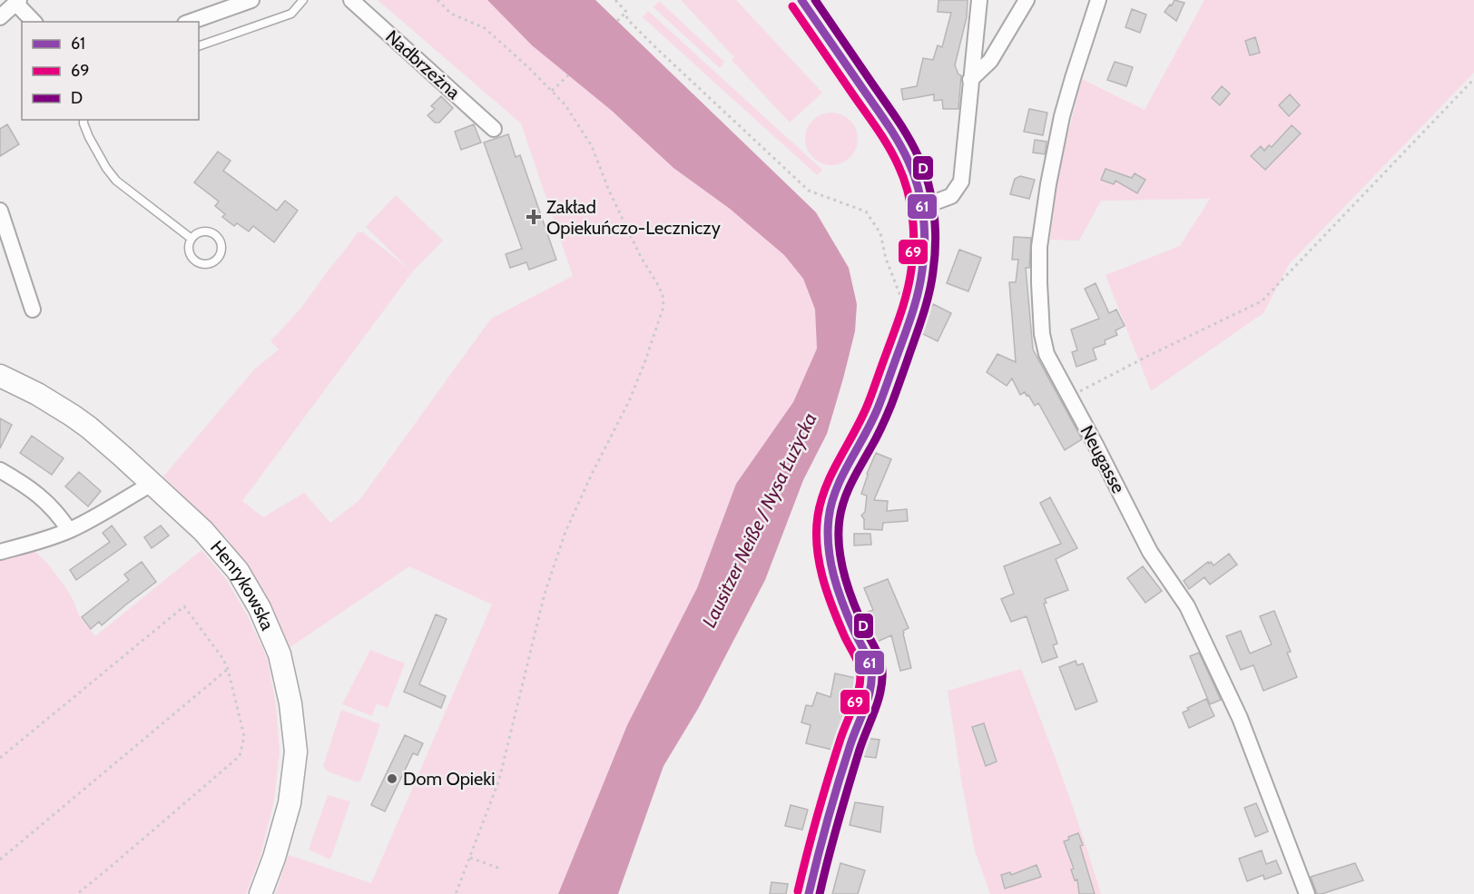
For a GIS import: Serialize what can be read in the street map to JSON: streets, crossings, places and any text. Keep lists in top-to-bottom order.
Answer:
{
  "streets": {
    "main road": ["Henrykowska"],
    "street": ["Nadbrzeżna", "Neugasse"]
  },
  "water": ["Lausitzer Neiße / Nysa Łużycka"],
  "places": {
    "health": ["Zakład Opiekuńczo-Leczniczy"],
    "other": ["Dom Opieki"]
  },
  "lines": ["transit line 61", "transit line D", "transit line 69"],
  "legend": ["61", "69", "D"]
}
